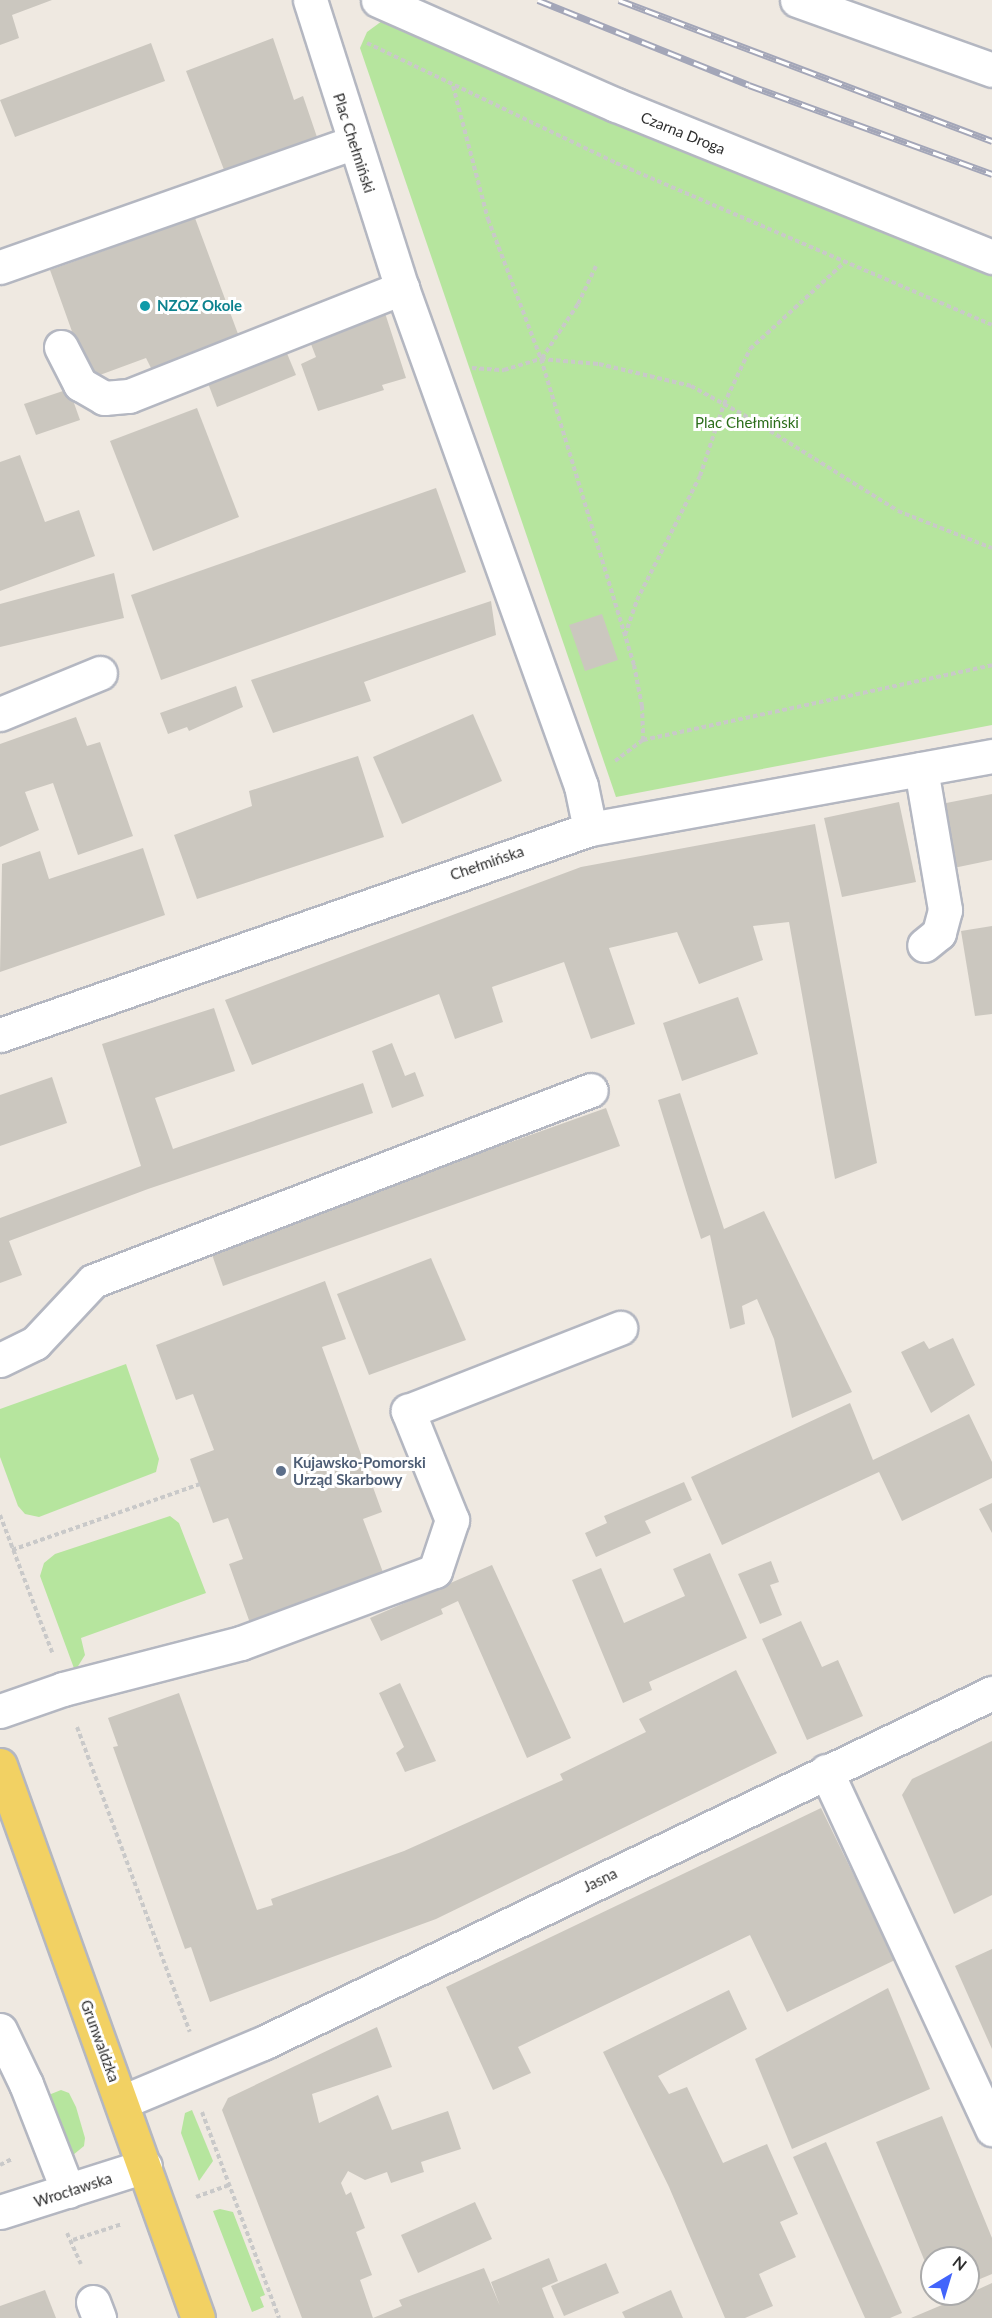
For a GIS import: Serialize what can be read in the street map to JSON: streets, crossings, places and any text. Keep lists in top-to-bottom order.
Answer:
{
  "streets": {
    "main road": ["Grunwaldzka"],
    "street": [
      "Czarna Droga",
      "Plac Chełmiński",
      "Chełmińska",
      "Jasna",
      "Wrocławska"
    ]
  },
  "crossings": [
    ["Plac Chełmiński", "Chełmińska"],
    ["Jasna", "Grunwaldzka"],
    ["Grunwaldzka", "Wrocławska"]
  ],
  "parks": ["Plac Chełmiński"],
  "places": ["NZOZ Okole", "Kujawsko-Pomorski Urząd Skarbowy"],
  "north": "top right"
}
